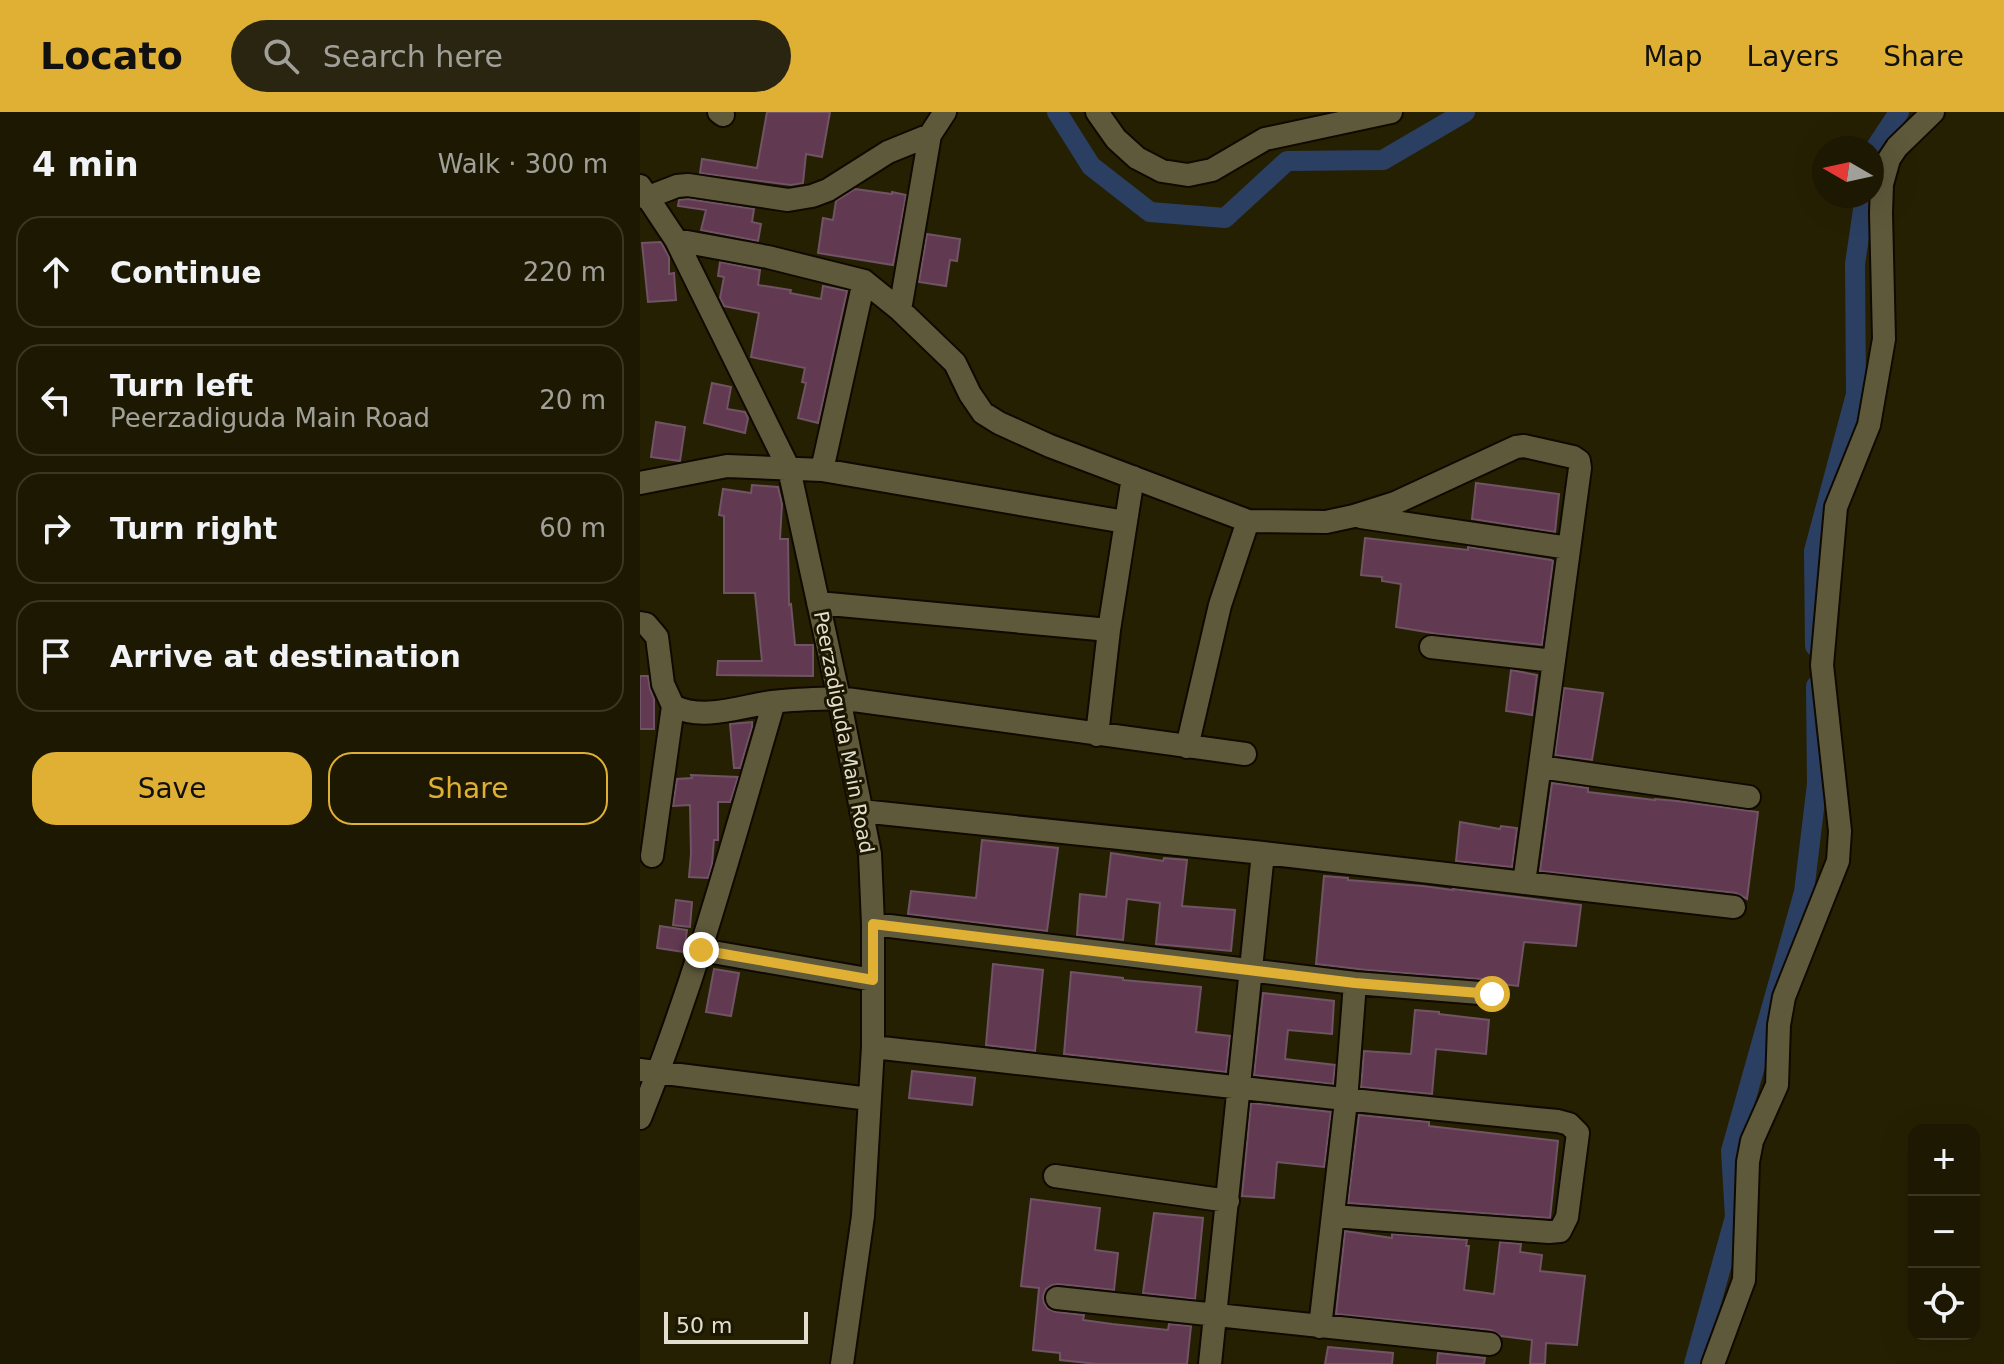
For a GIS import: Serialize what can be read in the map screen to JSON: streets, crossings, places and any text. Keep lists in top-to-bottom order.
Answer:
{
  "streets": {
    "street": ["Peerzadiguda Main Road"]
  },
  "scale_bar": "50 m",
  "north": "left",
  "page": {
    "header": "Locato",
    "search": "Search here",
    "nav": ["Map", "Layers", "Share"],
    "heading": ["4 min", "Walk · 300 m"],
    "list": [
      ["Continue", "220 m"],
      ["Turn left", "Peerzadiguda Main Road", "20 m"],
      ["Turn right", "60 m"],
      "Arrive at destination"
    ],
    "buttons": ["Save", "Share"],
    "map_buttons": ["+", "−"],
    "scale": "50 m"
  }
}
